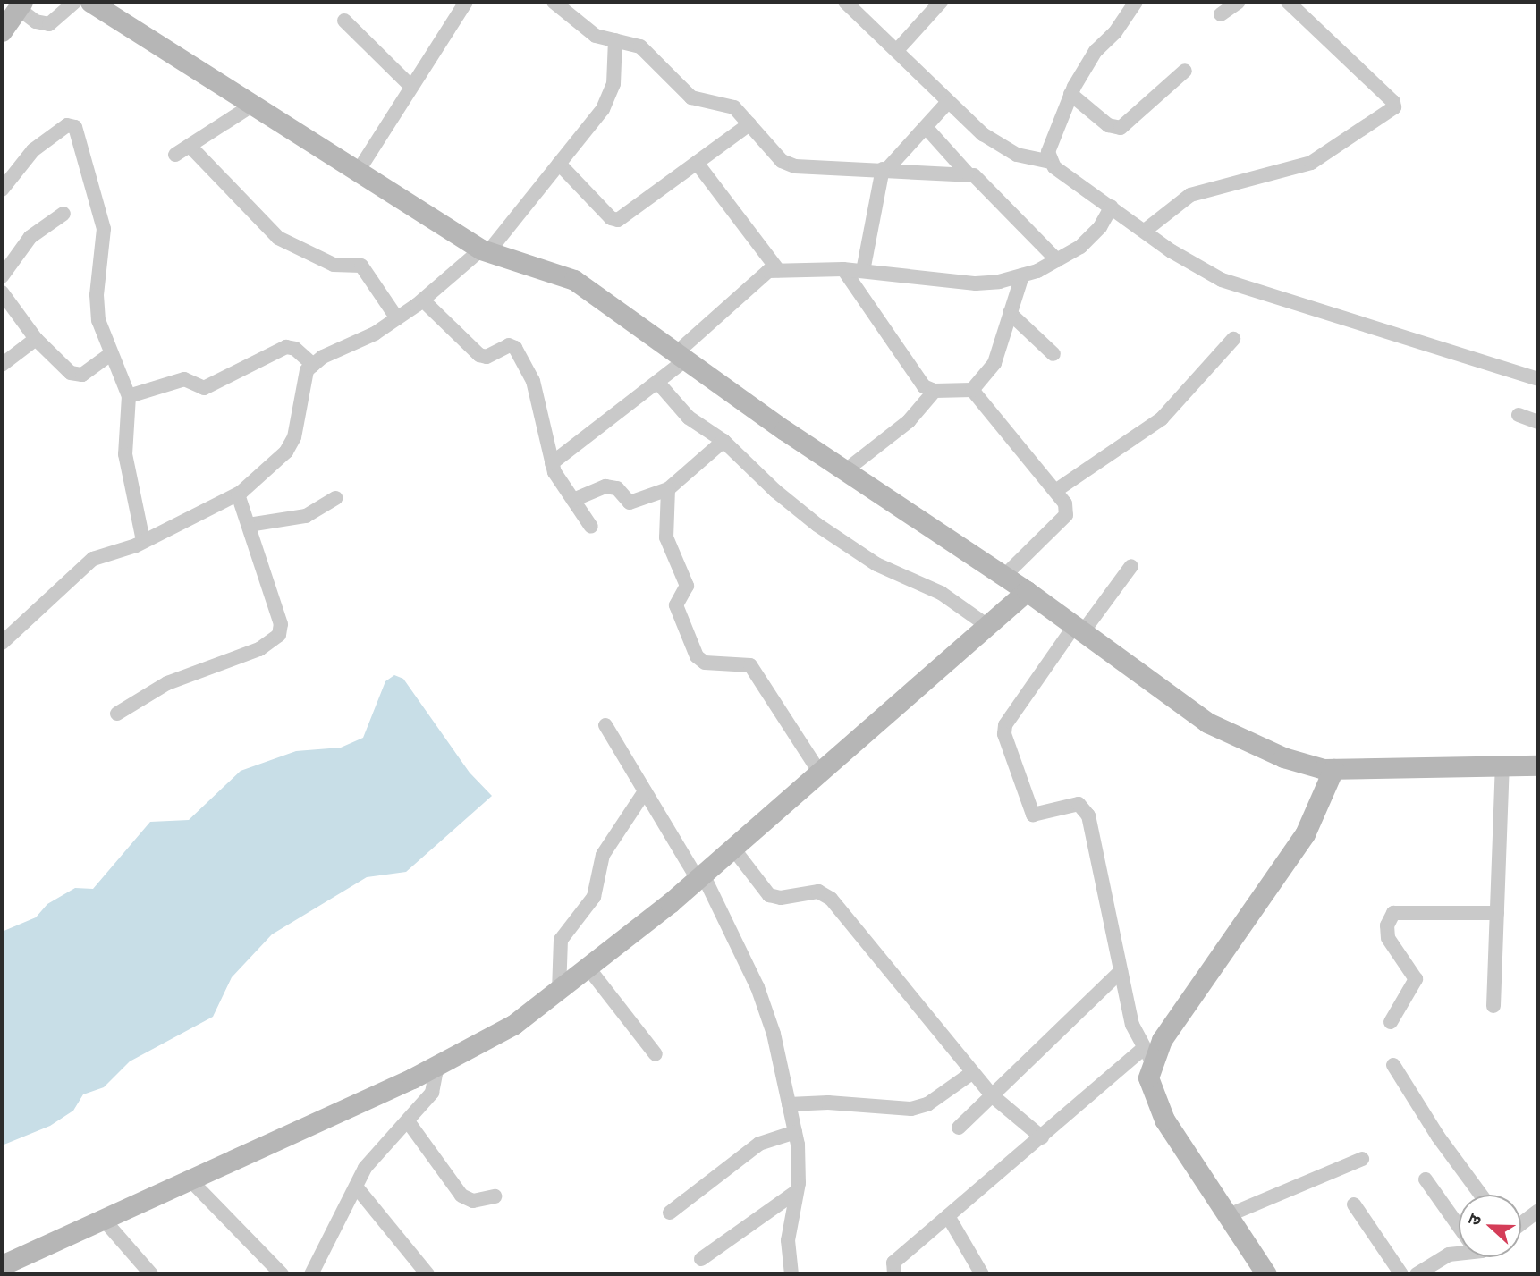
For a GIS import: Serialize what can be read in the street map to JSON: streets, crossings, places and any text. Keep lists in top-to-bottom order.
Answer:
{
  "north": "left"
}
